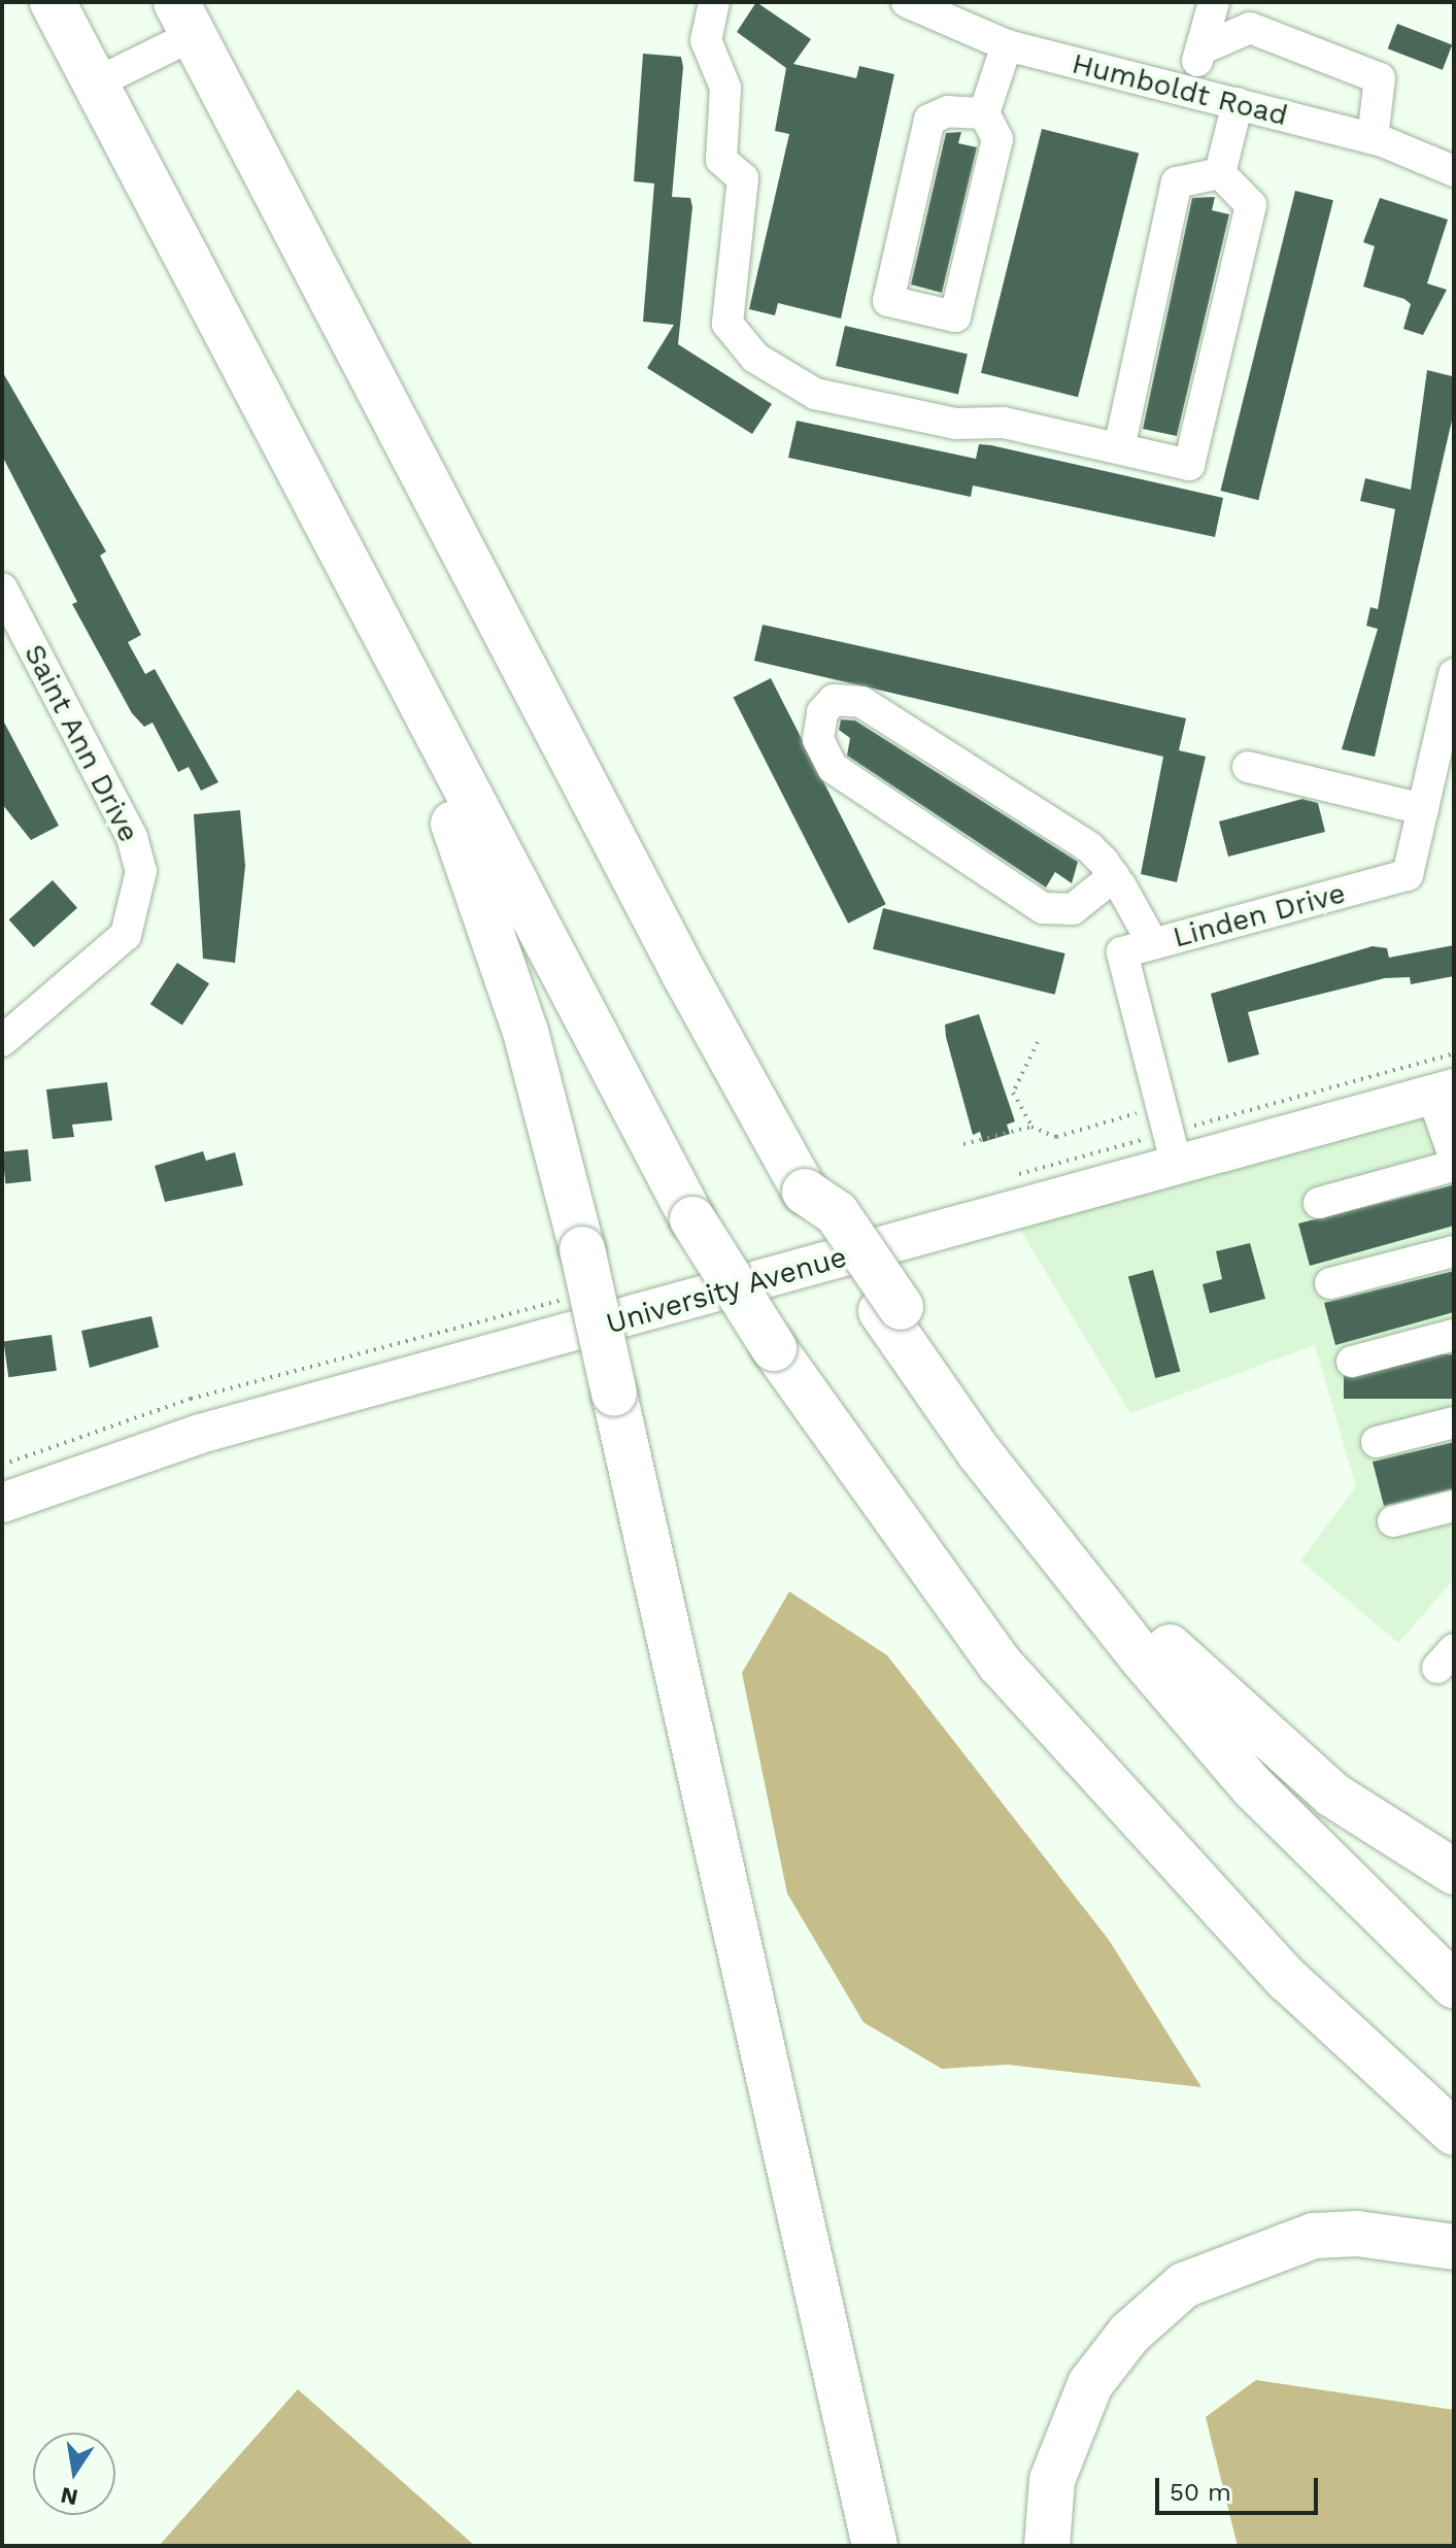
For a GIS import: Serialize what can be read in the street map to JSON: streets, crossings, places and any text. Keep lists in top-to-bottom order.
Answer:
{
  "streets": {
    "main road": ["University Avenue"],
    "street": ["Humboldt Road", "Saint Ann Drive", "Linden Drive"]
  },
  "crossings": [
    ["Linden Drive", "University Avenue"]
  ],
  "scale_bar": "50 m",
  "north": "bottom"
}
